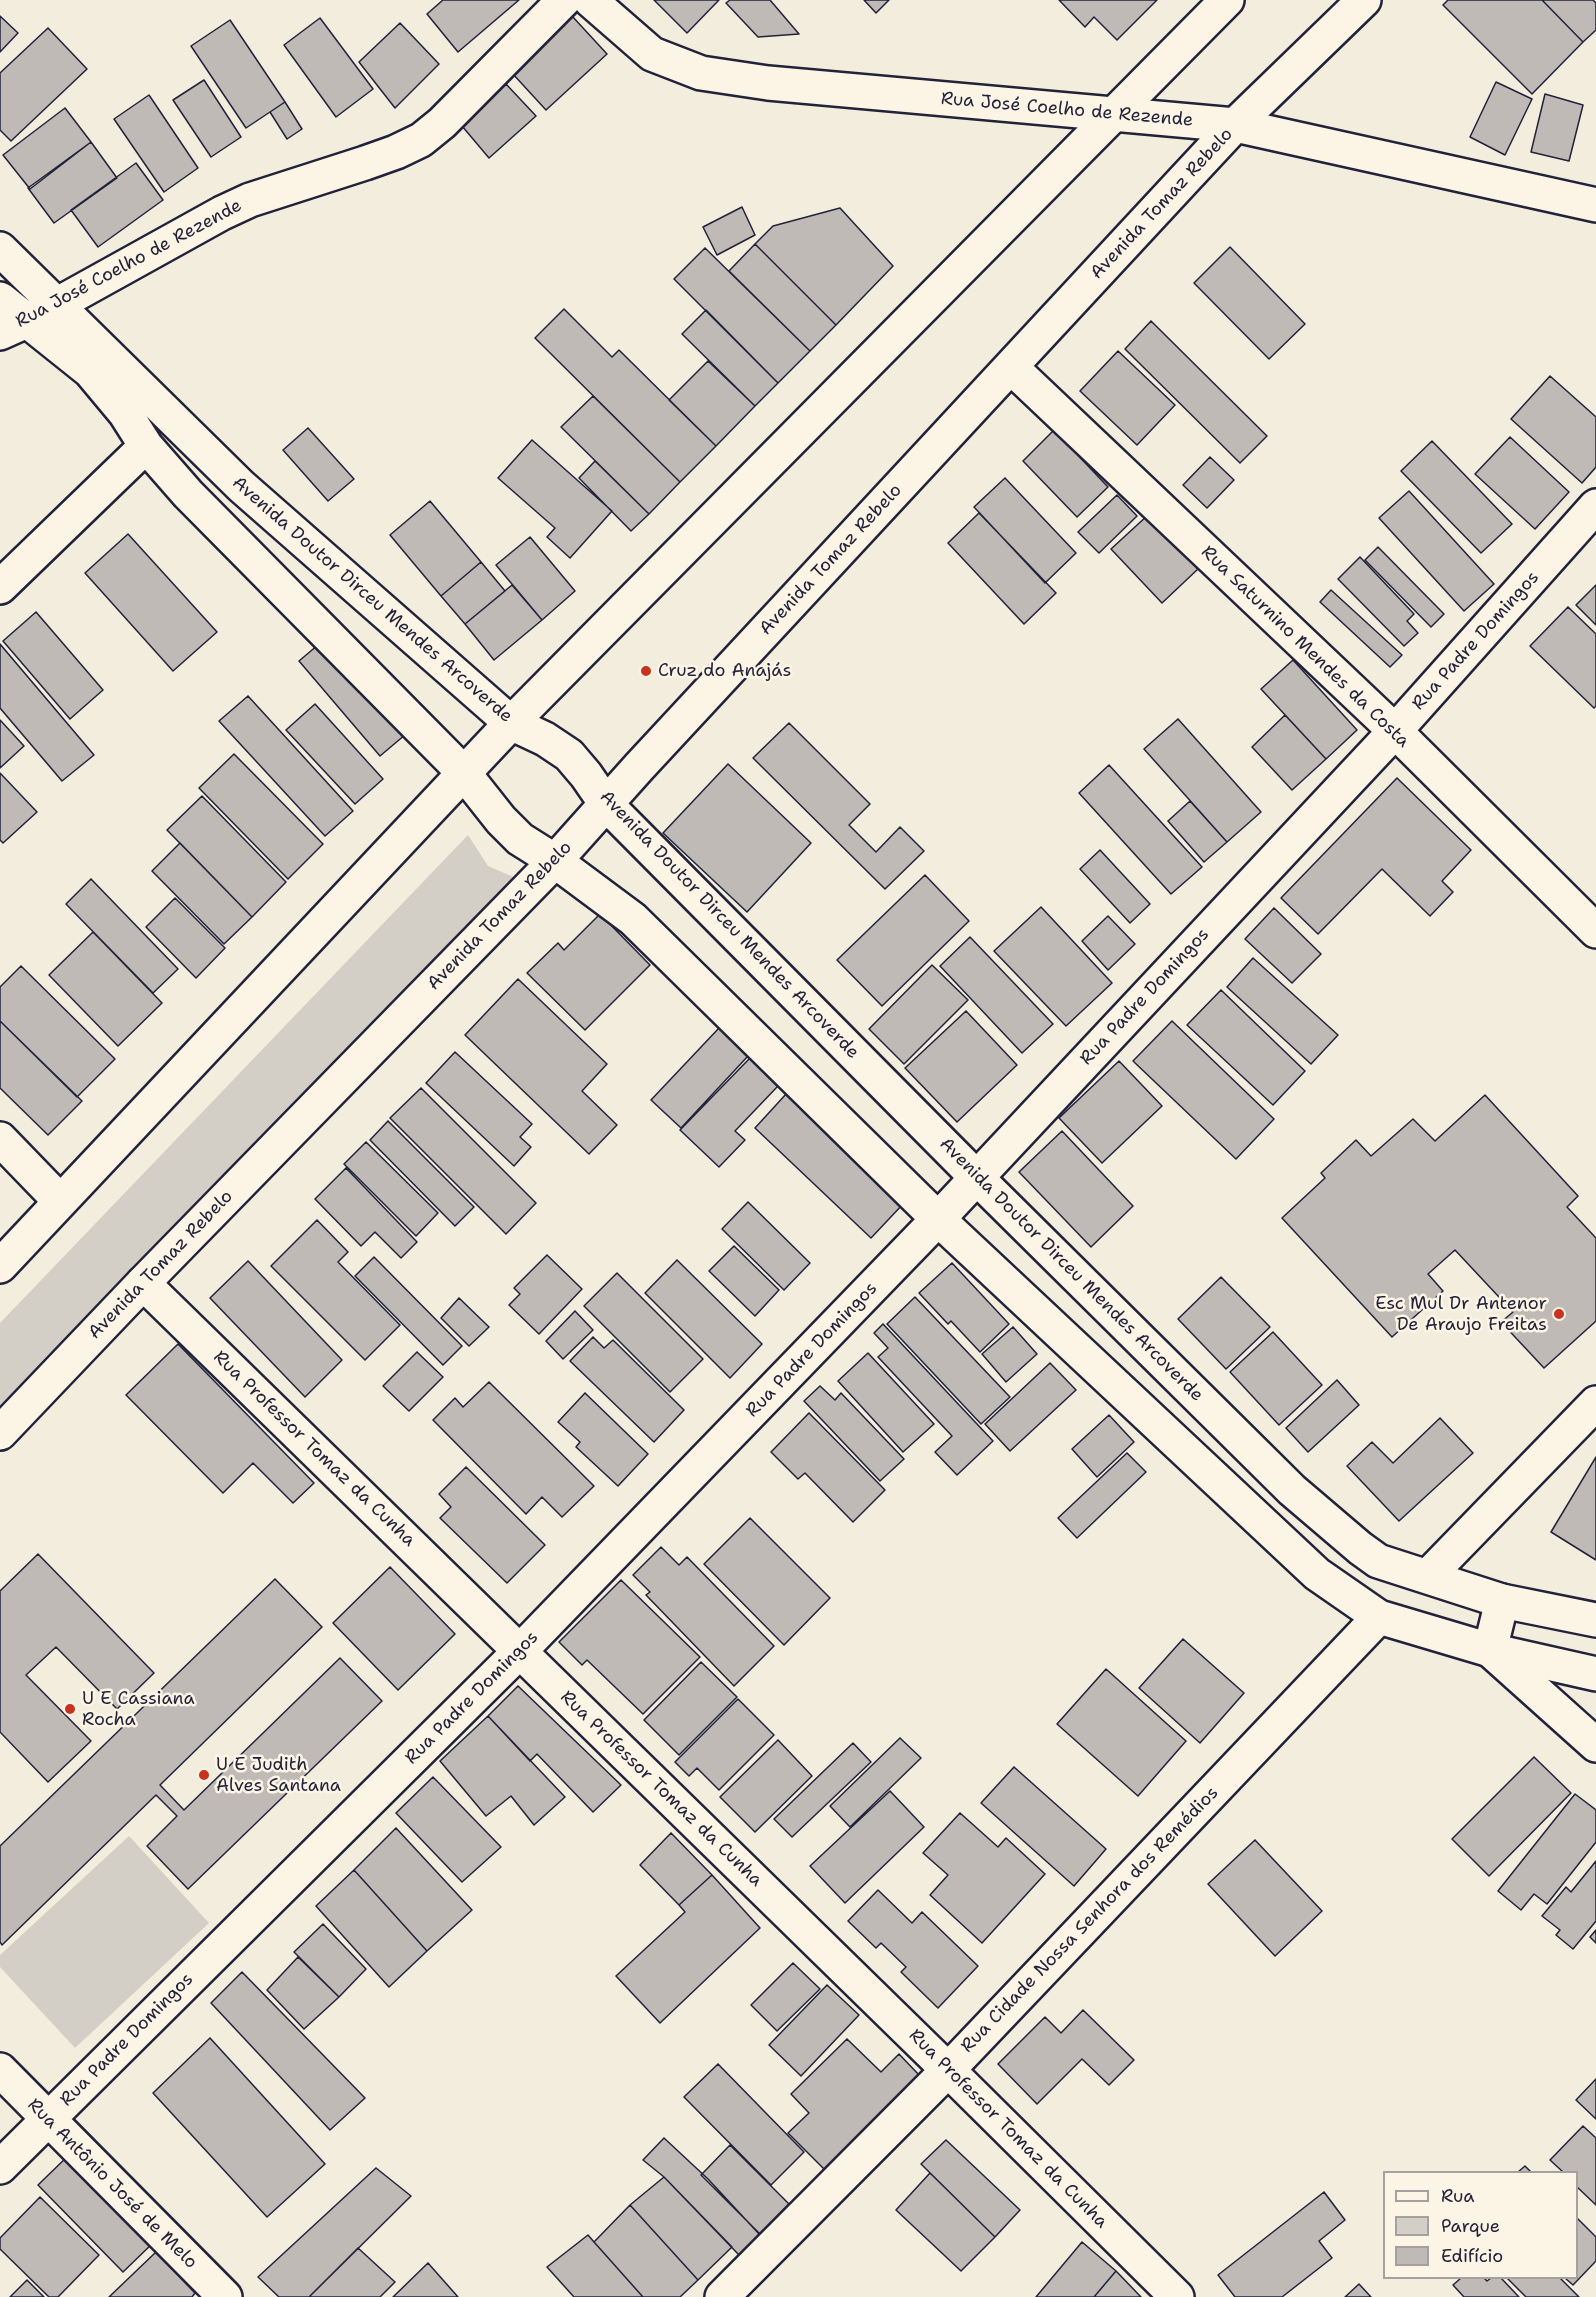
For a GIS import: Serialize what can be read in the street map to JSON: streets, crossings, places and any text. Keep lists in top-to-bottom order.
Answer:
{
  "streets": {
    "street": [
      "Rua José Coelho de Rezende",
      "Avenida Tomaz Rebelo",
      "Avenida Doutor Dirceu Mendes Arcoverde",
      "Rua Padre Domingos",
      "Rua Saturnino Mendes da Costa",
      "Rua Professor Tomaz da Cunha",
      "Rua Cidade Nossa Senhora dos Remédios",
      "Rua Antônio José de Melo"
    ]
  },
  "crossings": [
    ["Rua José Coelho de Rezende", "Avenida Tomaz Rebelo"],
    ["Rua José Coelho de Rezende", "Avenida Doutor Dirceu Mendes Arcoverde"],
    ["Avenida Tomaz Rebelo", "Avenida Doutor Dirceu Mendes Arcoverde"],
    ["Avenida Tomaz Rebelo", "Rua Saturnino Mendes da Costa"],
    ["Avenida Tomaz Rebelo", "Rua Professor Tomaz da Cunha"],
    ["Avenida Doutor Dirceu Mendes Arcoverde", "Rua Padre Domingos"],
    ["Rua Padre Domingos", "Rua Saturnino Mendes da Costa"],
    ["Rua Padre Domingos", "Rua Professor Tomaz da Cunha"],
    ["Rua Padre Domingos", "Rua Antônio José de Melo"],
    ["Rua Professor Tomaz da Cunha", "Rua Cidade Nossa Senhora dos Remédios"]
  ],
  "places": [
    "Cruz do Anajás",
    "Esc Mul Dr Antenor De Araujo Freitas",
    "U E Cassiana Rocha",
    "U E Judith Alves Santana"
  ],
  "legend": ["Rua", "Parque", "Edifício"]
}
